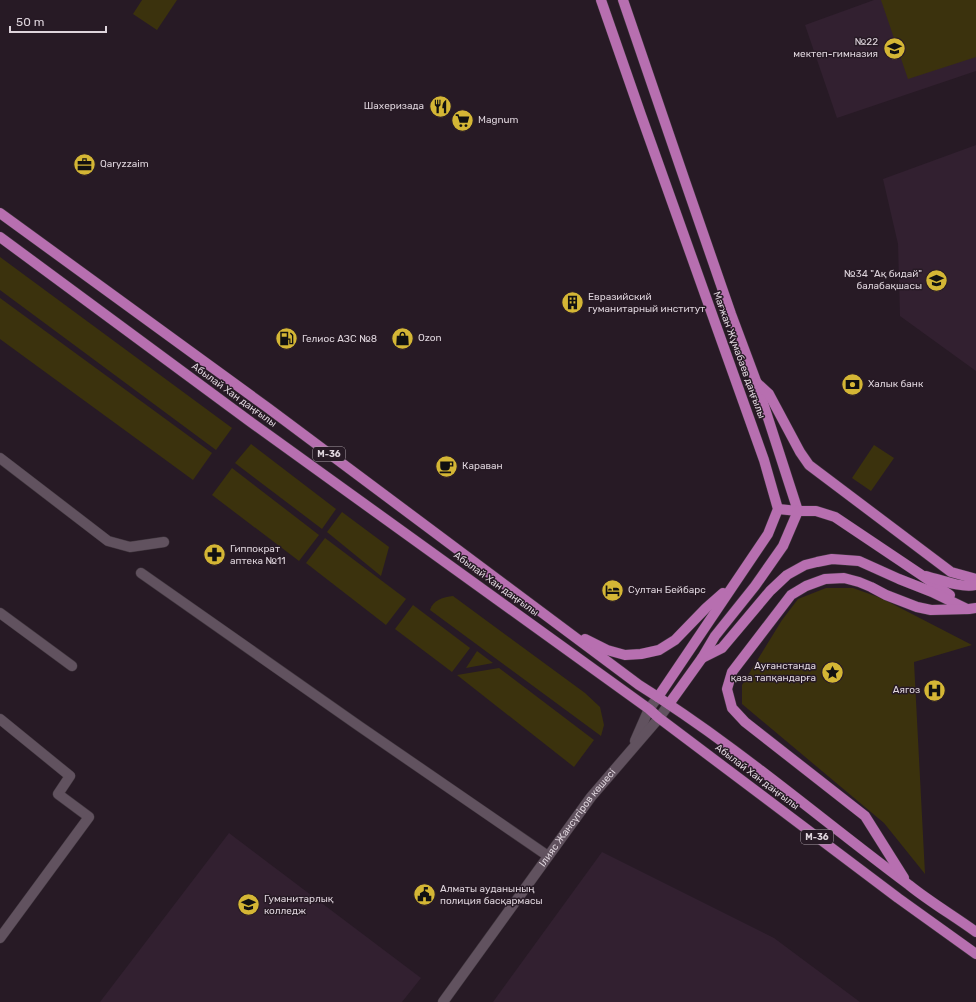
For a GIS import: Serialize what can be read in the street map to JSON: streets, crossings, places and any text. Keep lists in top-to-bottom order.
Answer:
{
  "streets": {
    "main road": ["Мағжан Жұмабаев даңғылы", "Абылай Хан даңғылы", "M-36"],
    "street": ["Ілияс Жансүгіров көшесі"]
  },
  "crossings": [
    ["Абылай Хан даңғылы", "M-36"],
    ["Абылай Хан даңғылы", "Ілияс Жансүгіров көшесі"],
    ["M-36", "Ілияс Жансүгіров көшесі"]
  ],
  "places": {
    "school or university": ["№22 мектеп-гимназия", "№34 \"Ақ бидай\" балабақшасы", "Гуманитарлық колледж"],
    "restaurant": ["Шахеризада"],
    "supermarket": ["Magnum"],
    "office": ["Qaryzzaim"],
    "building": ["Евразийский гуманитарный институт"],
    "shop": ["Ozon"],
    "fuel station": ["Гелиос АЗС №8"],
    "bank": ["Халык банк"],
    "cafe": ["Караван"],
    "pharmacy": ["Гиппократ аптека №11"],
    "hotel": ["Султан Бейбарс"],
    "place": ["Ауғанстанда қаза тапқандарға"],
    "hospital": ["Аягоз"],
    "public building": ["Алматы ауданының полиция басқармасы"]
  },
  "scale_bar": "50 m"
}
